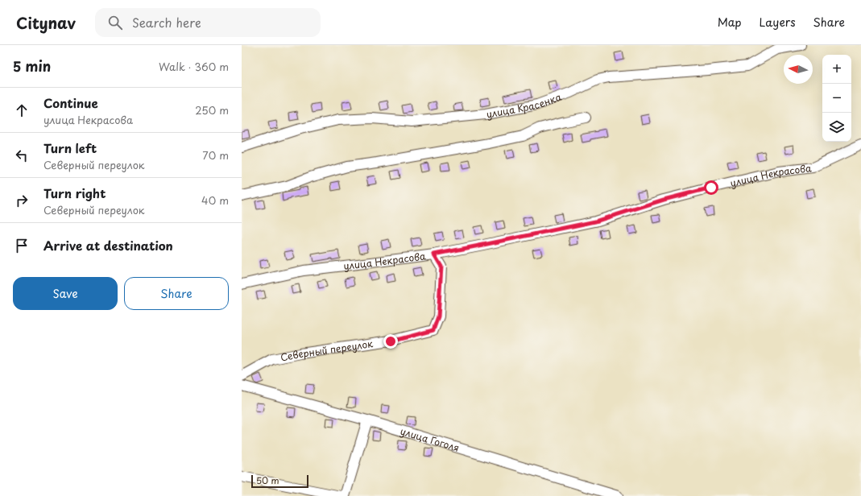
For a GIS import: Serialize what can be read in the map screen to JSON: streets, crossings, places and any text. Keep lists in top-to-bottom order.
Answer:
{
  "streets": {
    "street": [
      "улица Красенка",
      "улица Некрасова",
      "Северный переулок",
      "улица Гоголя"
    ]
  },
  "crossings": [
    ["улица Некрасова", "Северный переулок"]
  ],
  "scale_bar": "50 m",
  "north": "left",
  "page": {
    "header": "Citynav",
    "search": "Search here",
    "nav": ["Map", "Layers", "Share"],
    "heading": ["5 min", "Walk · 360 m"],
    "map_buttons": ["+", "−"],
    "list": [
      ["Continue", "улица Некрасова", "250 m"],
      ["Turn left", "Северный переулок", "70 m"],
      ["Turn right", "Северный переулок", "40 m"],
      "Arrive at destination"
    ],
    "buttons": ["Save", "Share"],
    "scale": "50 m"
  }
}
